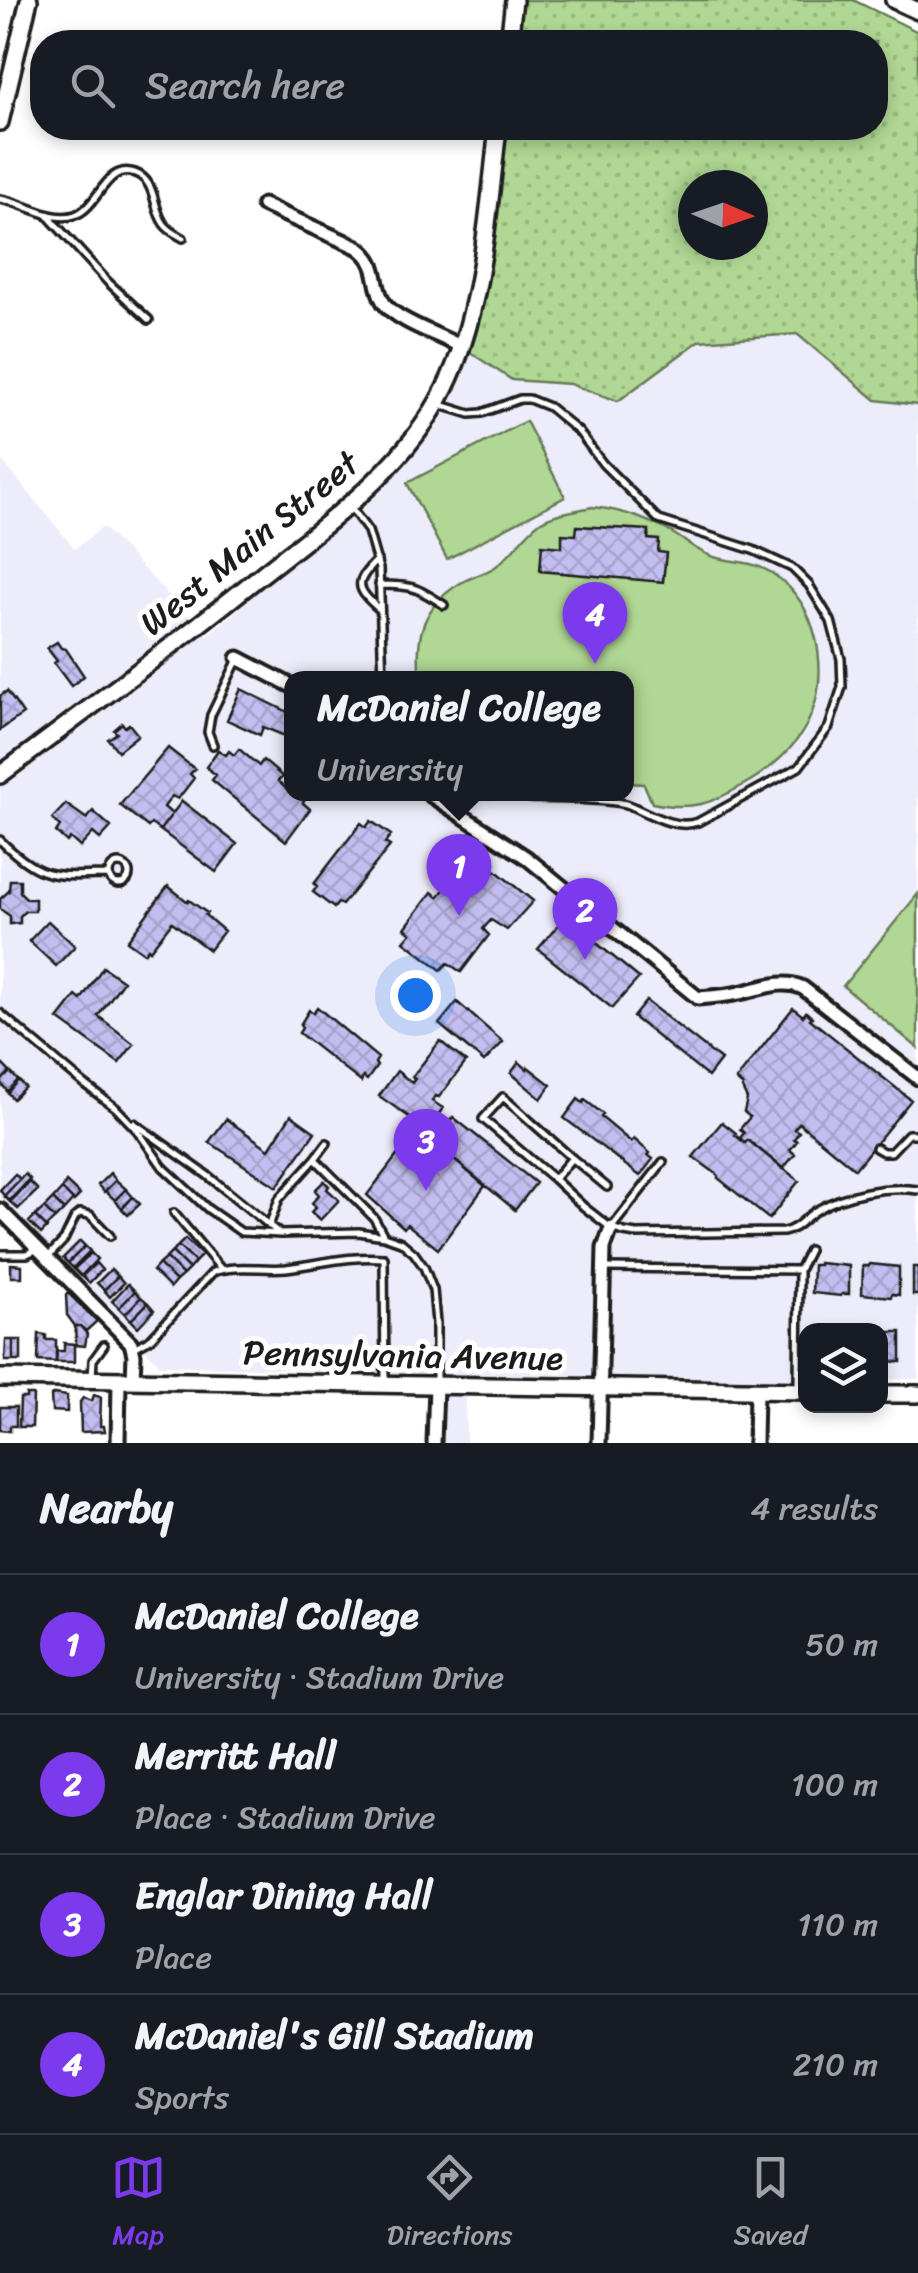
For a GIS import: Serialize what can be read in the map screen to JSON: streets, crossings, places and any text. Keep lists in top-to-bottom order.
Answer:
{
  "streets": {
    "main road": ["West Main Street", "Pennsylvania Avenue"]
  },
  "north": "right",
  "page": {
    "search": "Search here",
    "pins": [
      "4",
      "1",
      "2",
      "3"
    ],
    "popup": ["McDaniel College", "University"],
    "heading": ["Nearby", "4 results"],
    "list": [
      {
        "mark": "1",
        "name": "McDaniel College",
        "note": "University · Stadium Drive",
        "value": "50 m"
      },
      {
        "mark": "2",
        "name": "Merritt Hall",
        "note": "Place · Stadium Drive",
        "value": "100 m"
      },
      {
        "mark": "3",
        "name": "Englar Dining Hall",
        "note": "Place",
        "value": "110 m"
      },
      {
        "mark": "4",
        "name": "McDaniel's Gill Stadium",
        "note": "Sports",
        "value": "210 m"
      }
    ],
    "nav": ["Map", "Directions", "Saved"]
  }
}
